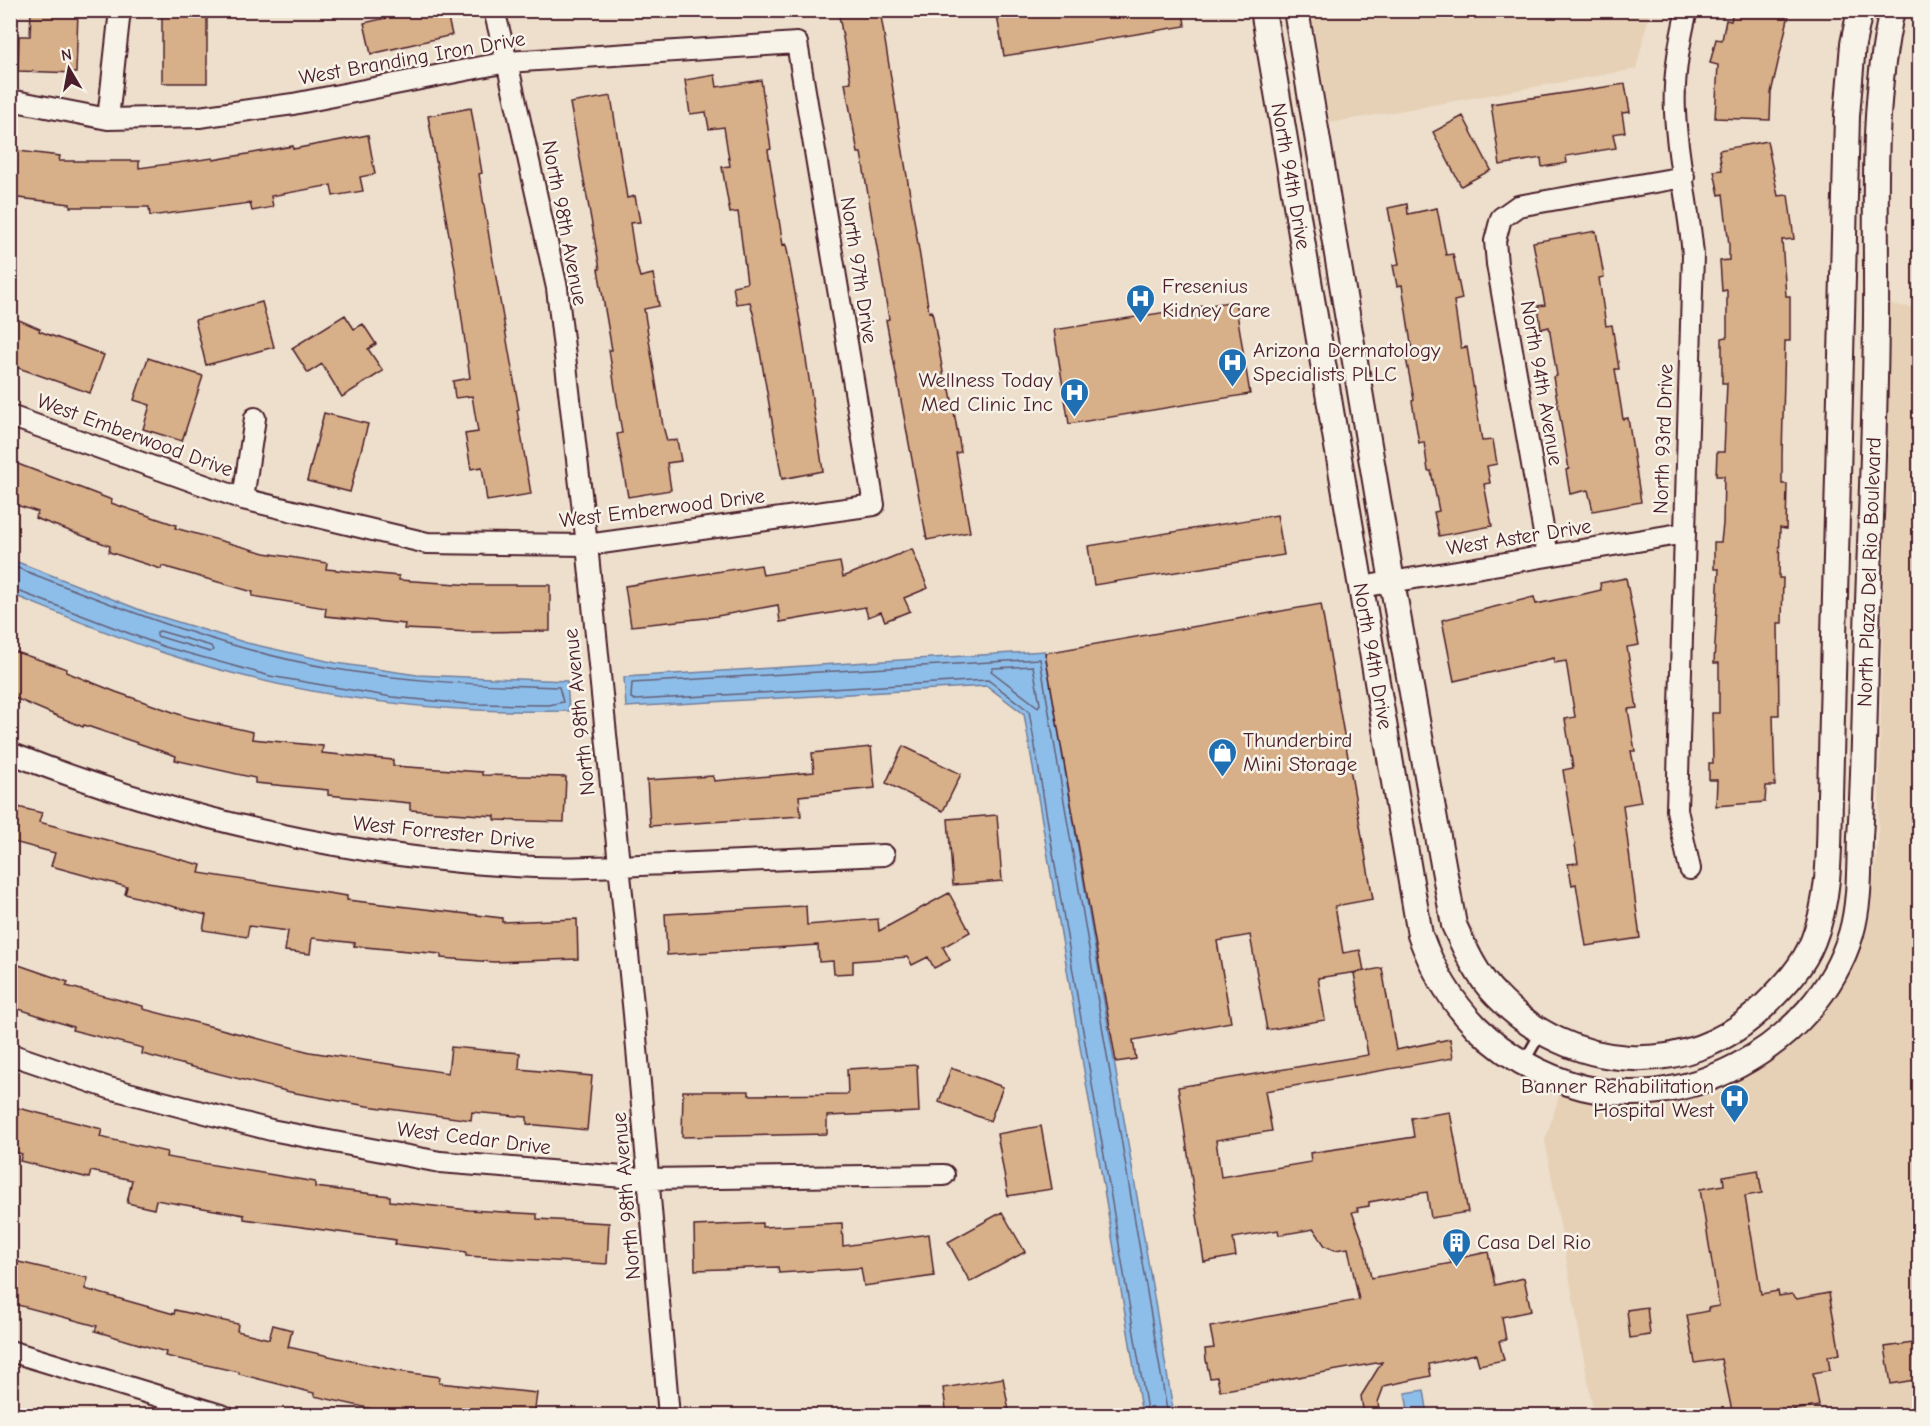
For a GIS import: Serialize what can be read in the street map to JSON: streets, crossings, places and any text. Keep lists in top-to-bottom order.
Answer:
{
  "streets": {
    "street": [
      "West Branding Iron Drive",
      "North 94th Drive",
      "North 98th Avenue",
      "North 97th Drive",
      "North 94th Avenue",
      "West Emberwood Drive",
      "North 93rd Drive",
      "West Aster Drive",
      "North Plaza Del Rio Boulevard",
      "West Forrester Drive",
      "West Cedar Drive"
    ]
  },
  "crossings": [
    ["West Branding Iron Drive", "North 98th Avenue"],
    ["West Branding Iron Drive", "North 97th Drive"],
    ["North 94th Drive", "West Aster Drive"],
    ["North 94th Drive", "North Plaza Del Rio Boulevard"],
    ["North 98th Avenue", "West Emberwood Drive"],
    ["North 98th Avenue", "West Forrester Drive"],
    ["North 98th Avenue", "West Cedar Drive"],
    ["North 97th Drive", "West Emberwood Drive"],
    ["North 94th Avenue", "North 93rd Drive"],
    ["North 94th Avenue", "West Aster Drive"],
    ["North 93rd Drive", "West Aster Drive"]
  ],
  "places": {
    "hospital": [
      "Fresenius Kidney Care",
      "Arizona Dermatology Specialists PLLC",
      "Wellness Today Med Clinic Inc",
      "Banner Rehabilitation Hospital West"
    ],
    "shop": ["Thunderbird Mini Storage"],
    "building": ["Casa Del Rio"]
  },
  "north": "top"
}
